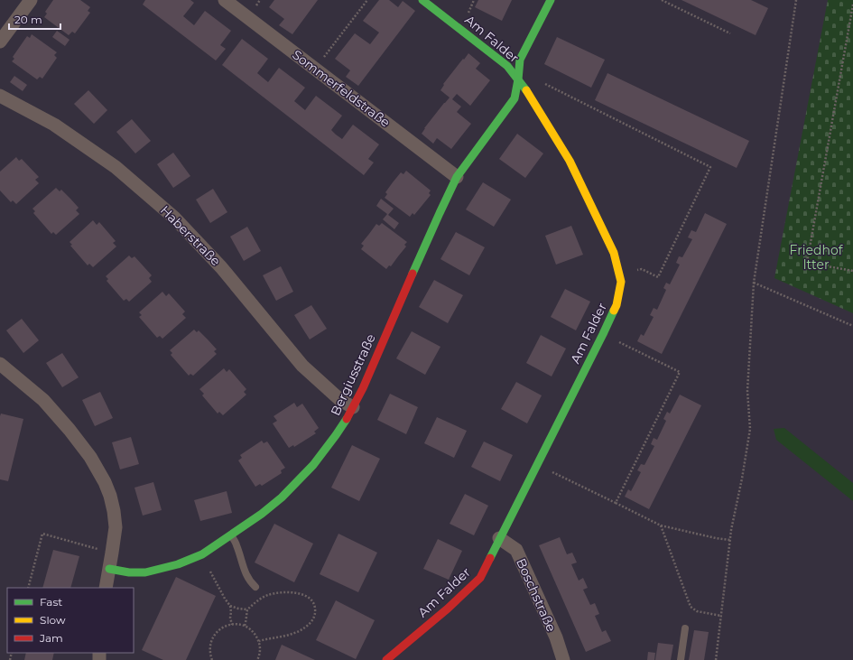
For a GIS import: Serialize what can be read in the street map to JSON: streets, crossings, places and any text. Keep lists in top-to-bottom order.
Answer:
{
  "streets": {
    "street": [
      "Am Falder",
      "Sommerfeldstraße",
      "Haberstraße",
      "Bergiusstraße",
      "Boschstraße"
    ]
  },
  "crossings": [
    ["Am Falder", "Bergiusstraße"],
    ["Am Falder", "Boschstraße"],
    ["Sommerfeldstraße", "Bergiusstraße"],
    ["Haberstraße", "Bergiusstraße"]
  ],
  "parks": ["Friedhof Itter"],
  "legend": ["Fast", "Slow", "Jam"],
  "scale_bar": "20 m"
}
